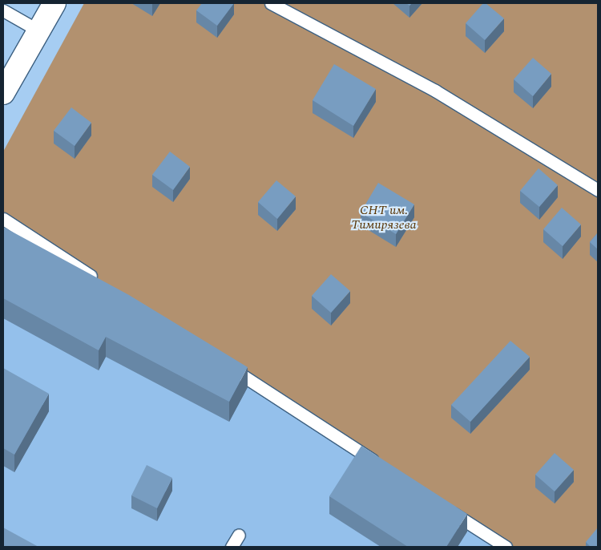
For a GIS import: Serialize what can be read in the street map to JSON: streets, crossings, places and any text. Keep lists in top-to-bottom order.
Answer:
{
  "parks": ["СНТ им. Тимирязева"]
}
